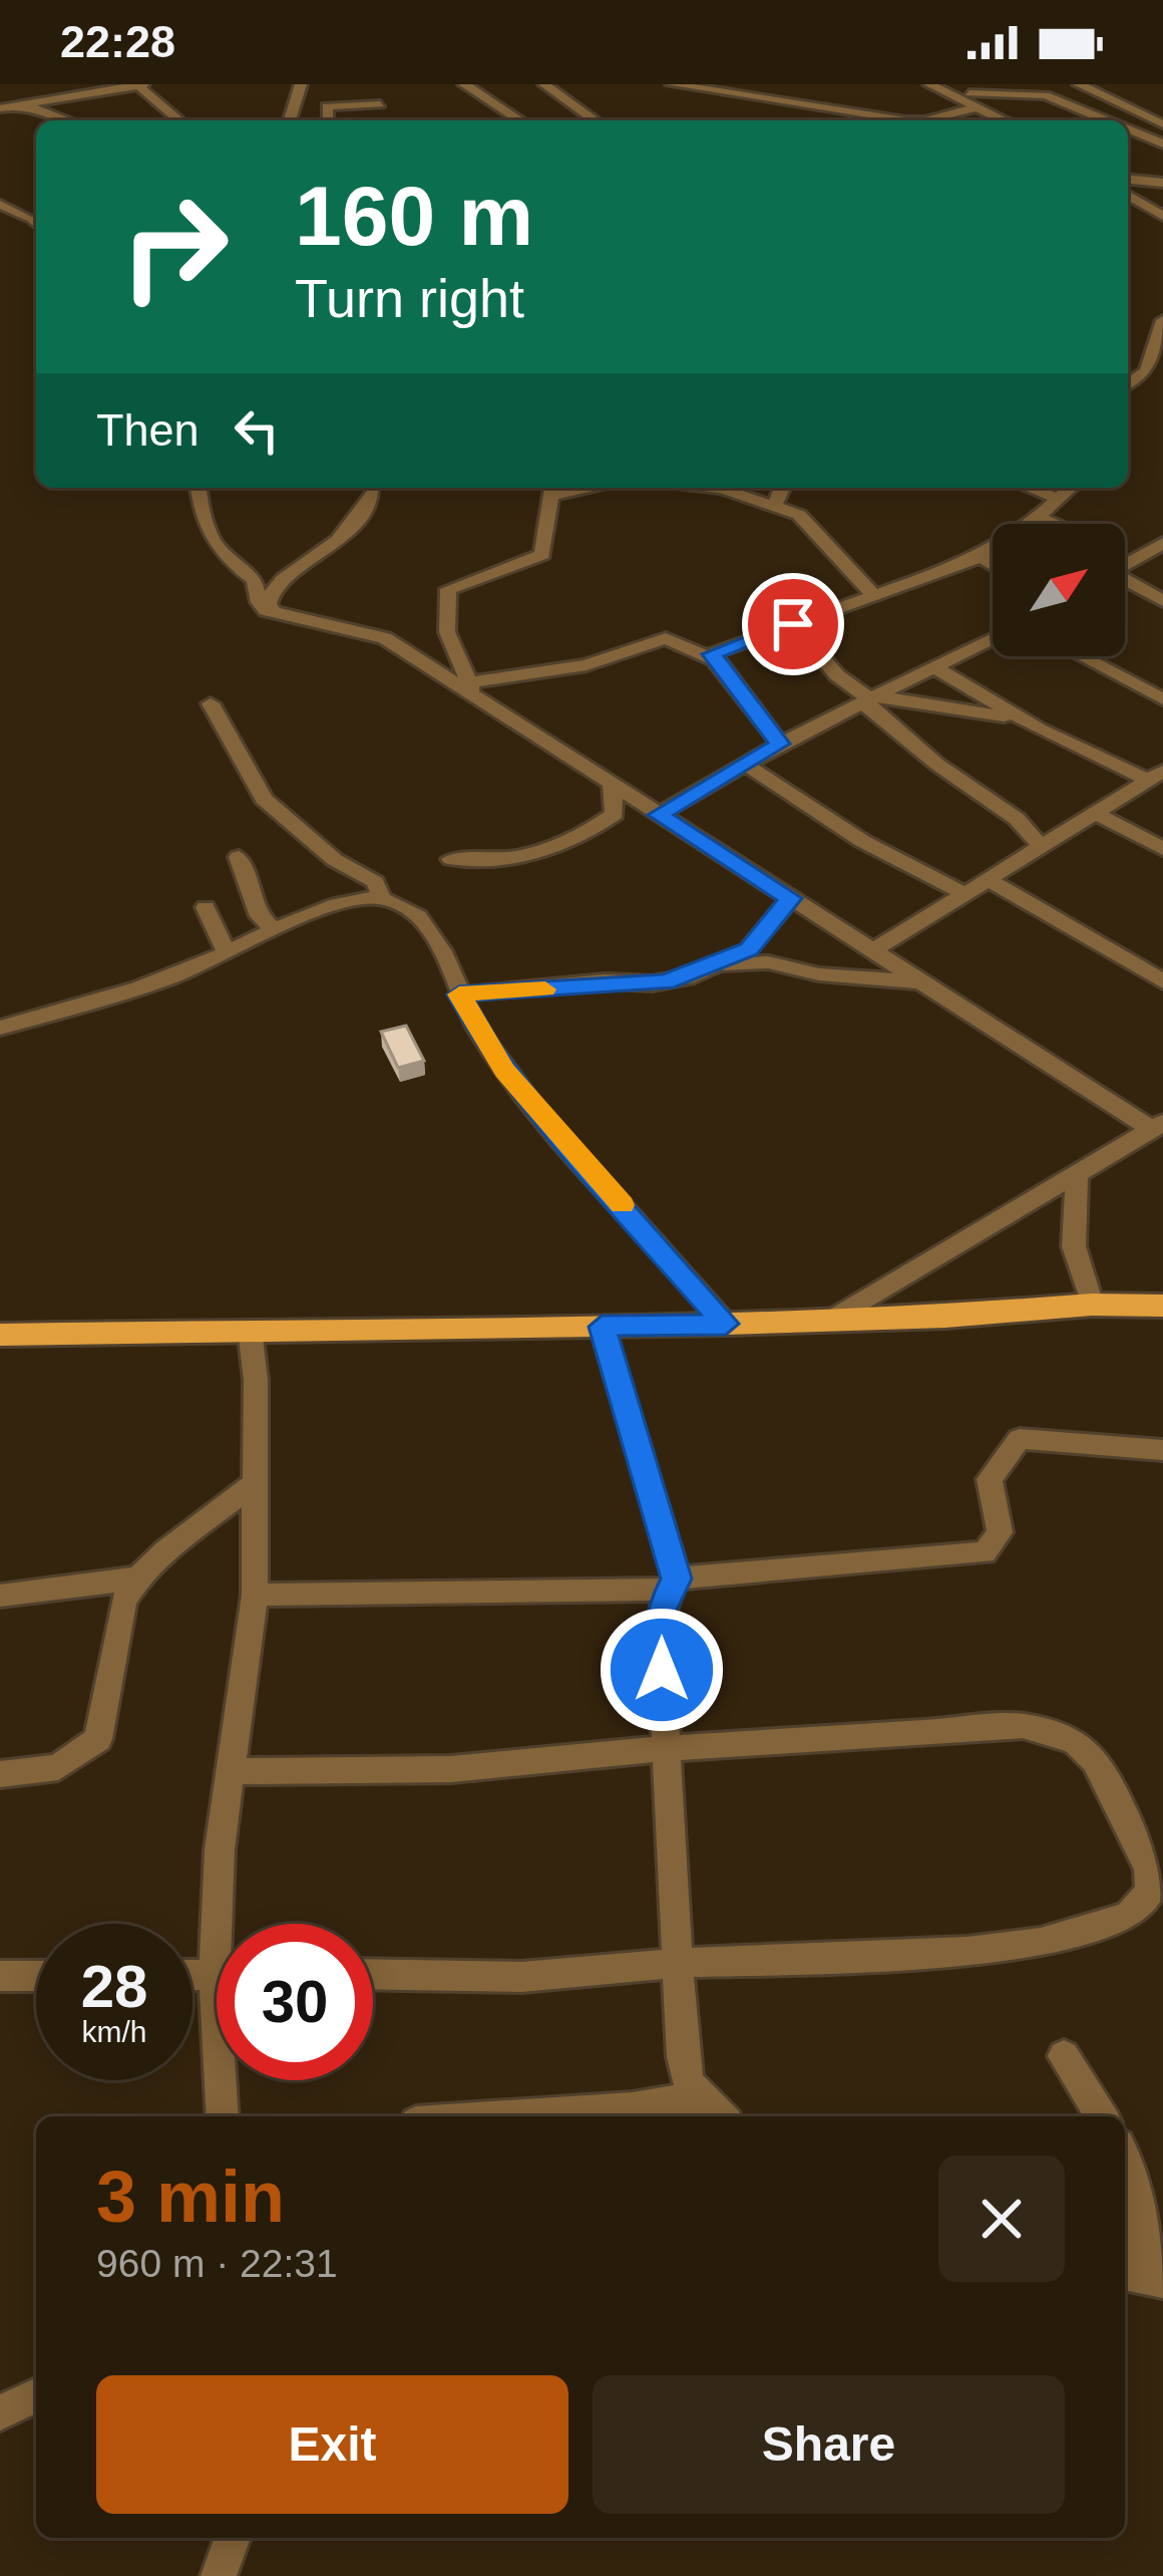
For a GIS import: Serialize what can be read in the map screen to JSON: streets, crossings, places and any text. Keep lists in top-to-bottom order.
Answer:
{
  "north": "top right",
  "page": {
    "status": "22:28",
    "turn": ["160 m", "Turn right"],
    "then": "Then",
    "speed": "28 km/h",
    "limit": "30",
    "heading": ["3 min", "960 m · 22:31"],
    "buttons": ["Exit", "Share"]
  }
}
